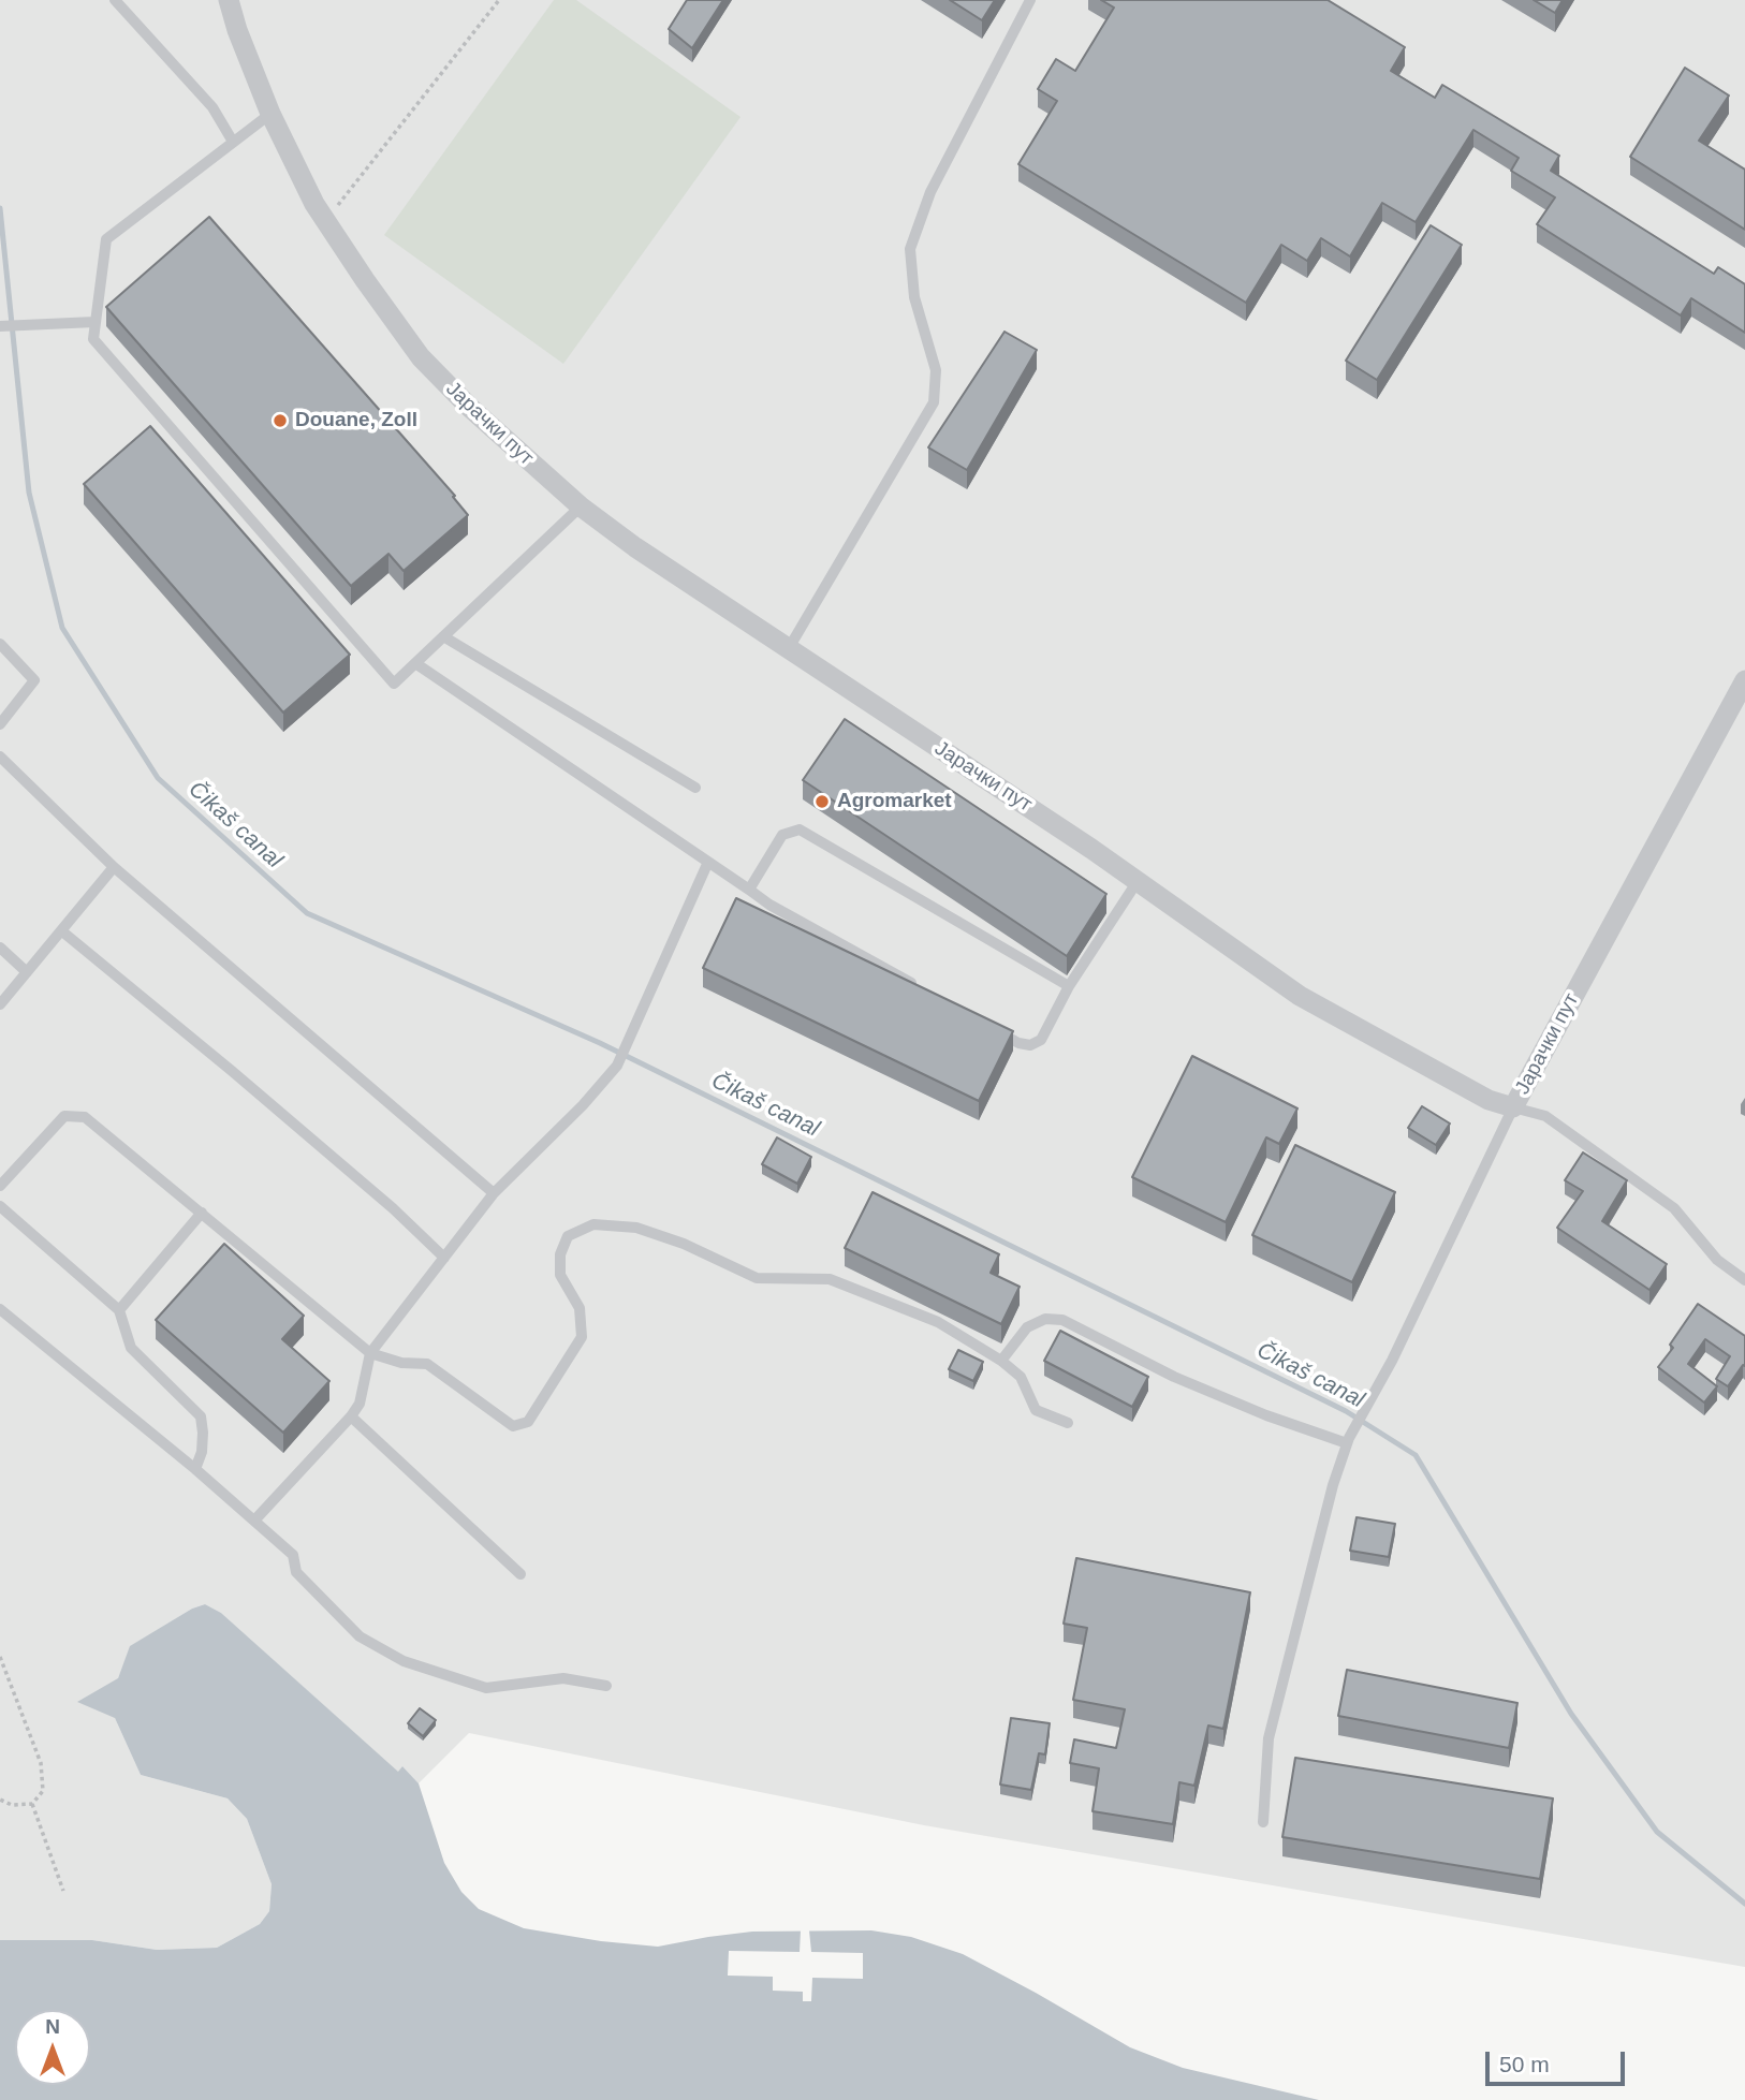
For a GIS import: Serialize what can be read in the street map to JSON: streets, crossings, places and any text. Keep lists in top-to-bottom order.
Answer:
{
  "streets": {
    "street": ["Јарачки пут"]
  },
  "water": ["Čikaš canal"],
  "places": ["Douane, Zoll", "Agromarket"],
  "scale_bar": "50 m",
  "north": "top"
}
